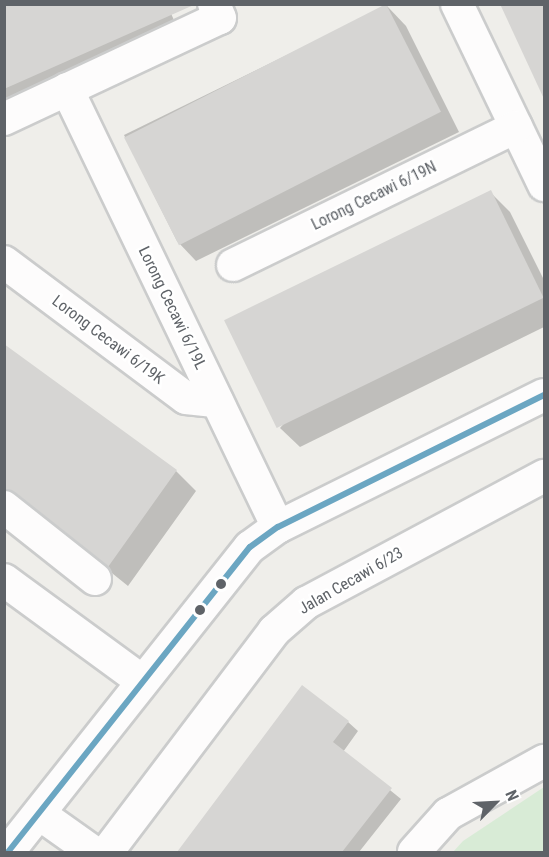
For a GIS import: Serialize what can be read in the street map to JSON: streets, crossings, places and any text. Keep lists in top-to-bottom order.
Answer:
{
  "streets": {
    "street": [
      "Lorong Cecawi 6/19N",
      "Lorong Cecawi 6/19L",
      "Lorong Cecawi 6/19K",
      "Jalan Cecawi 6/23"
    ]
  },
  "crossings": [
    ["Lorong Cecawi 6/19L", "Lorong Cecawi 6/19K"]
  ],
  "north": "top right"
}
